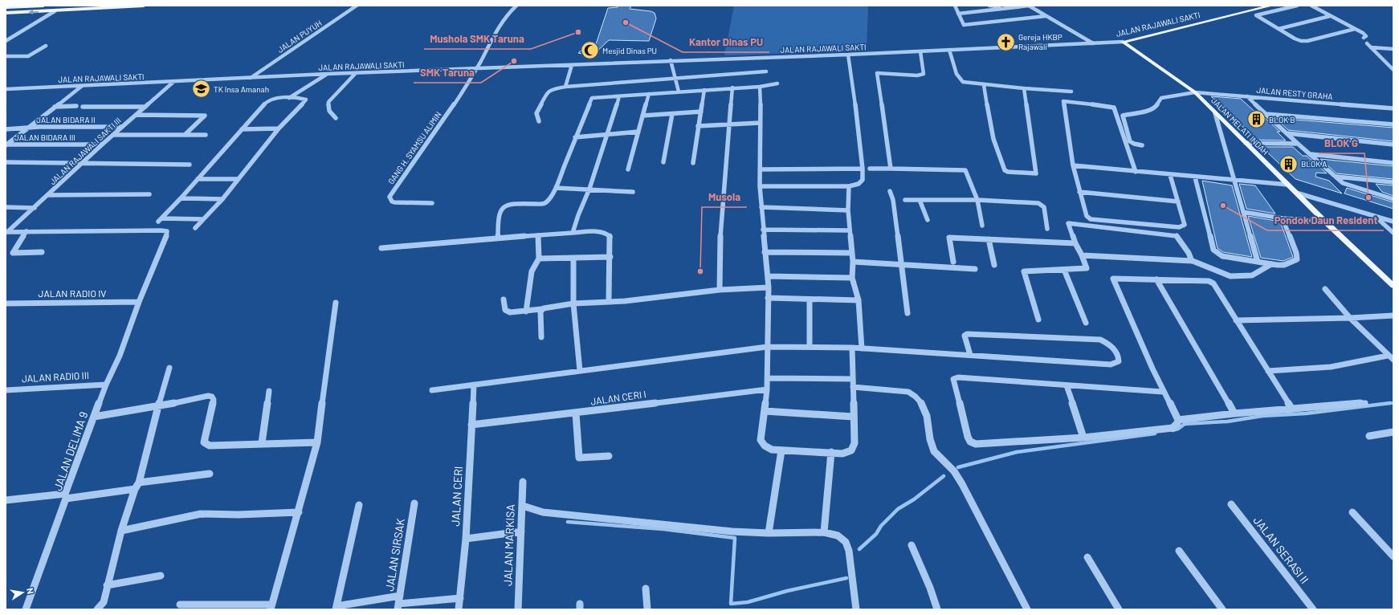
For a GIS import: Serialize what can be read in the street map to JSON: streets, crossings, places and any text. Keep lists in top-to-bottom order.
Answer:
{
  "streets": {
    "main road": ["JALAN RAJAWALI SAKTI", "JALAN MELATI INDAH"],
    "street": [
      "JALAN PUYUH",
      "JALAN RESTY GRAHA",
      "JALAN BIDARA II",
      "JALAN BIDARA III",
      "GANG H. SYAMSU ALIMIN",
      "JALAN RAJAWALI SAKTI III",
      "JALAN RADIO IV",
      "JALAN RADIO III",
      "JALAN CERI I",
      "JALAN DELIMA 9",
      "JALAN CERI",
      "JALAN MARKISA",
      "JALAN SERASI II",
      "JALAN SIRSAK"
    ]
  },
  "crossings": [
    ["JALAN RAJAWALI SAKTI", "JALAN PUYUH"],
    ["JALAN RAJAWALI SAKTI", "JALAN MELATI INDAH"],
    ["JALAN RAJAWALI SAKTI", "GANG H. SYAMSU ALIMIN"],
    ["JALAN RAJAWALI SAKTI", "JALAN RAJAWALI SAKTI III"],
    ["JALAN RESTY GRAHA", "JALAN MELATI INDAH"],
    ["JALAN BIDARA II", "JALAN RAJAWALI SAKTI III"],
    ["JALAN BIDARA III", "JALAN RAJAWALI SAKTI III"],
    ["JALAN RADIO IV", "JALAN DELIMA 9"],
    ["JALAN RADIO III", "JALAN DELIMA 9"],
    ["JALAN CERI I", "JALAN CERI"]
  ],
  "places": {
    "other": [
      "Kantor Dinas PU",
      "Mushola SMK Taruna",
      "SMK Taruna",
      "BLOK G",
      "Pondok Daun Resident",
      "Musola"
    ],
    "church": ["Gereja HKBP Rajawali"],
    "mosque": ["Mesjid Dinas PU"],
    "school or university": ["TK Insa Amanah"],
    "building": ["BLOK B", "BLOK A"]
  },
  "north": "right"
}
